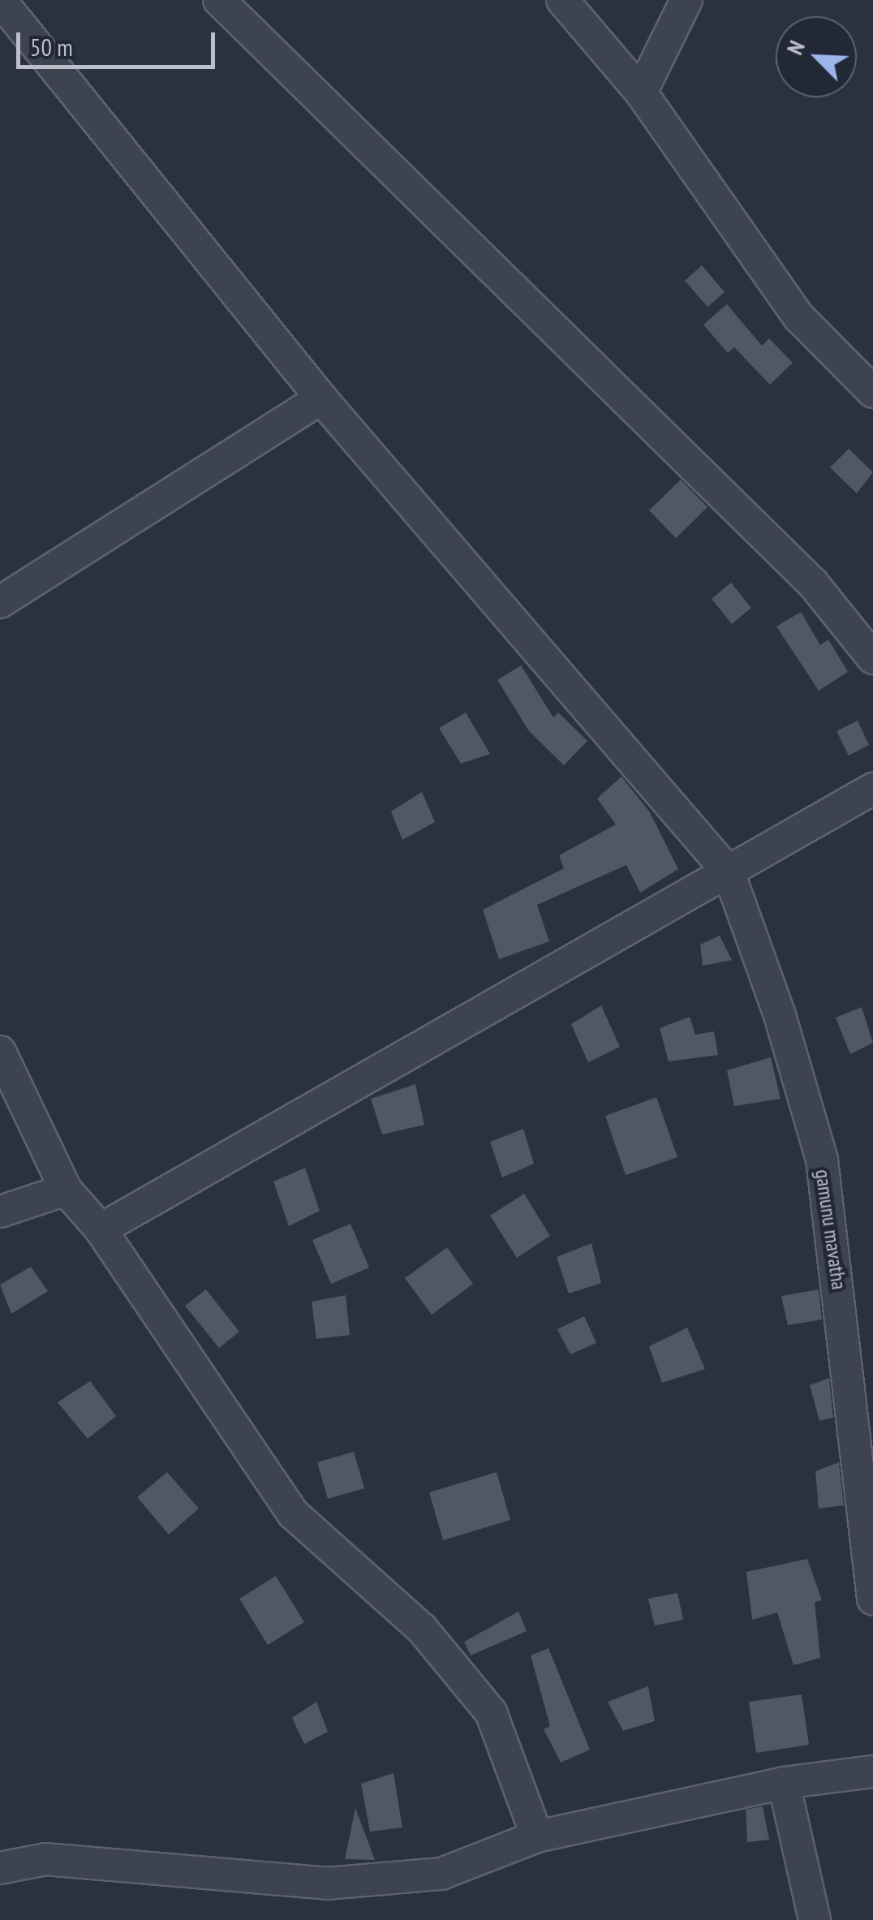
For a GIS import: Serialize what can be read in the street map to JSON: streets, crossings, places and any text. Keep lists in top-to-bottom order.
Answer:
{
  "streets": {
    "street": ["gamunu mavatha"]
  },
  "scale_bar": "50 m",
  "north": "top left"
}
